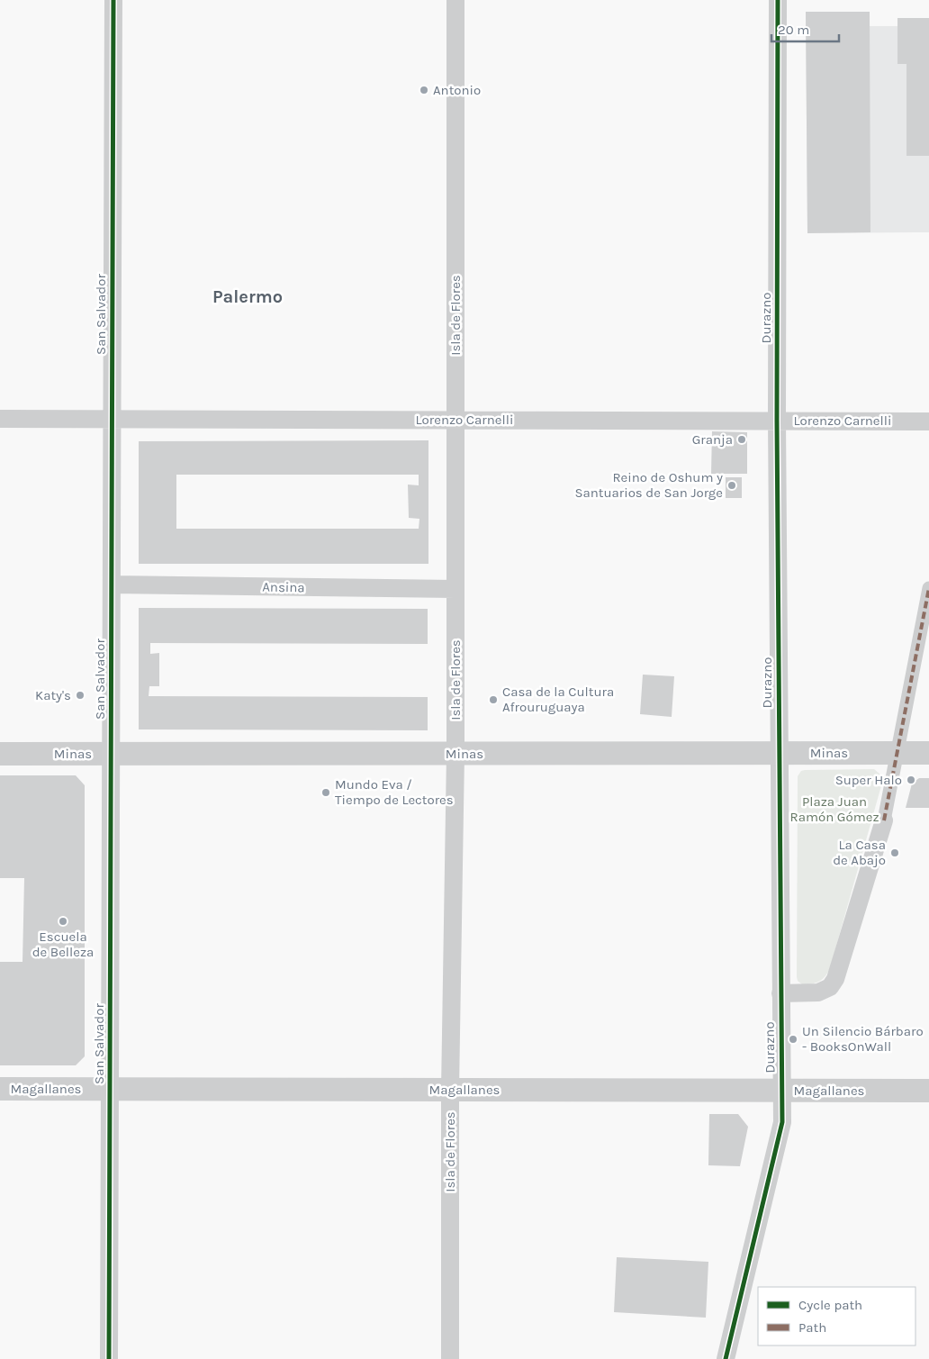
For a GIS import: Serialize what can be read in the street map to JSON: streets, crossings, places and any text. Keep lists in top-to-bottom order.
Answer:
{
  "streets": {
    "street": [
      "San Salvador",
      "Isla de Flores",
      "Durazno",
      "Lorenzo Carnelli",
      "Ansina",
      "Minas",
      "Magallanes"
    ]
  },
  "crossings": [
    ["San Salvador", "Lorenzo Carnelli"],
    ["San Salvador", "Ansina"],
    ["San Salvador", "Minas"],
    ["San Salvador", "Magallanes"],
    ["Isla de Flores", "Lorenzo Carnelli"],
    ["Isla de Flores", "Ansina"],
    ["Isla de Flores", "Minas"],
    ["Isla de Flores", "Magallanes"],
    ["Durazno", "Lorenzo Carnelli"],
    ["Durazno", "Minas"],
    ["Durazno", "Magallanes"]
  ],
  "districts": ["Palermo"],
  "parks": ["Plaza Juan Ramón Gómez"],
  "places": [
    "Antonio",
    "Granja",
    "Reino de Oshum y Santuarios de San Jorge",
    "Katy's",
    "Casa de la Cultura Afrouruguaya",
    "Super Halo",
    "Mundo Eva / Tiempo de Lectores",
    "La Casa de Abajo",
    "Escuela de Belleza",
    "Un Silencio Bárbaro - BooksOnWall"
  ],
  "legend": ["Cycle path", "Path"],
  "scale_bar": "20 m"
}
